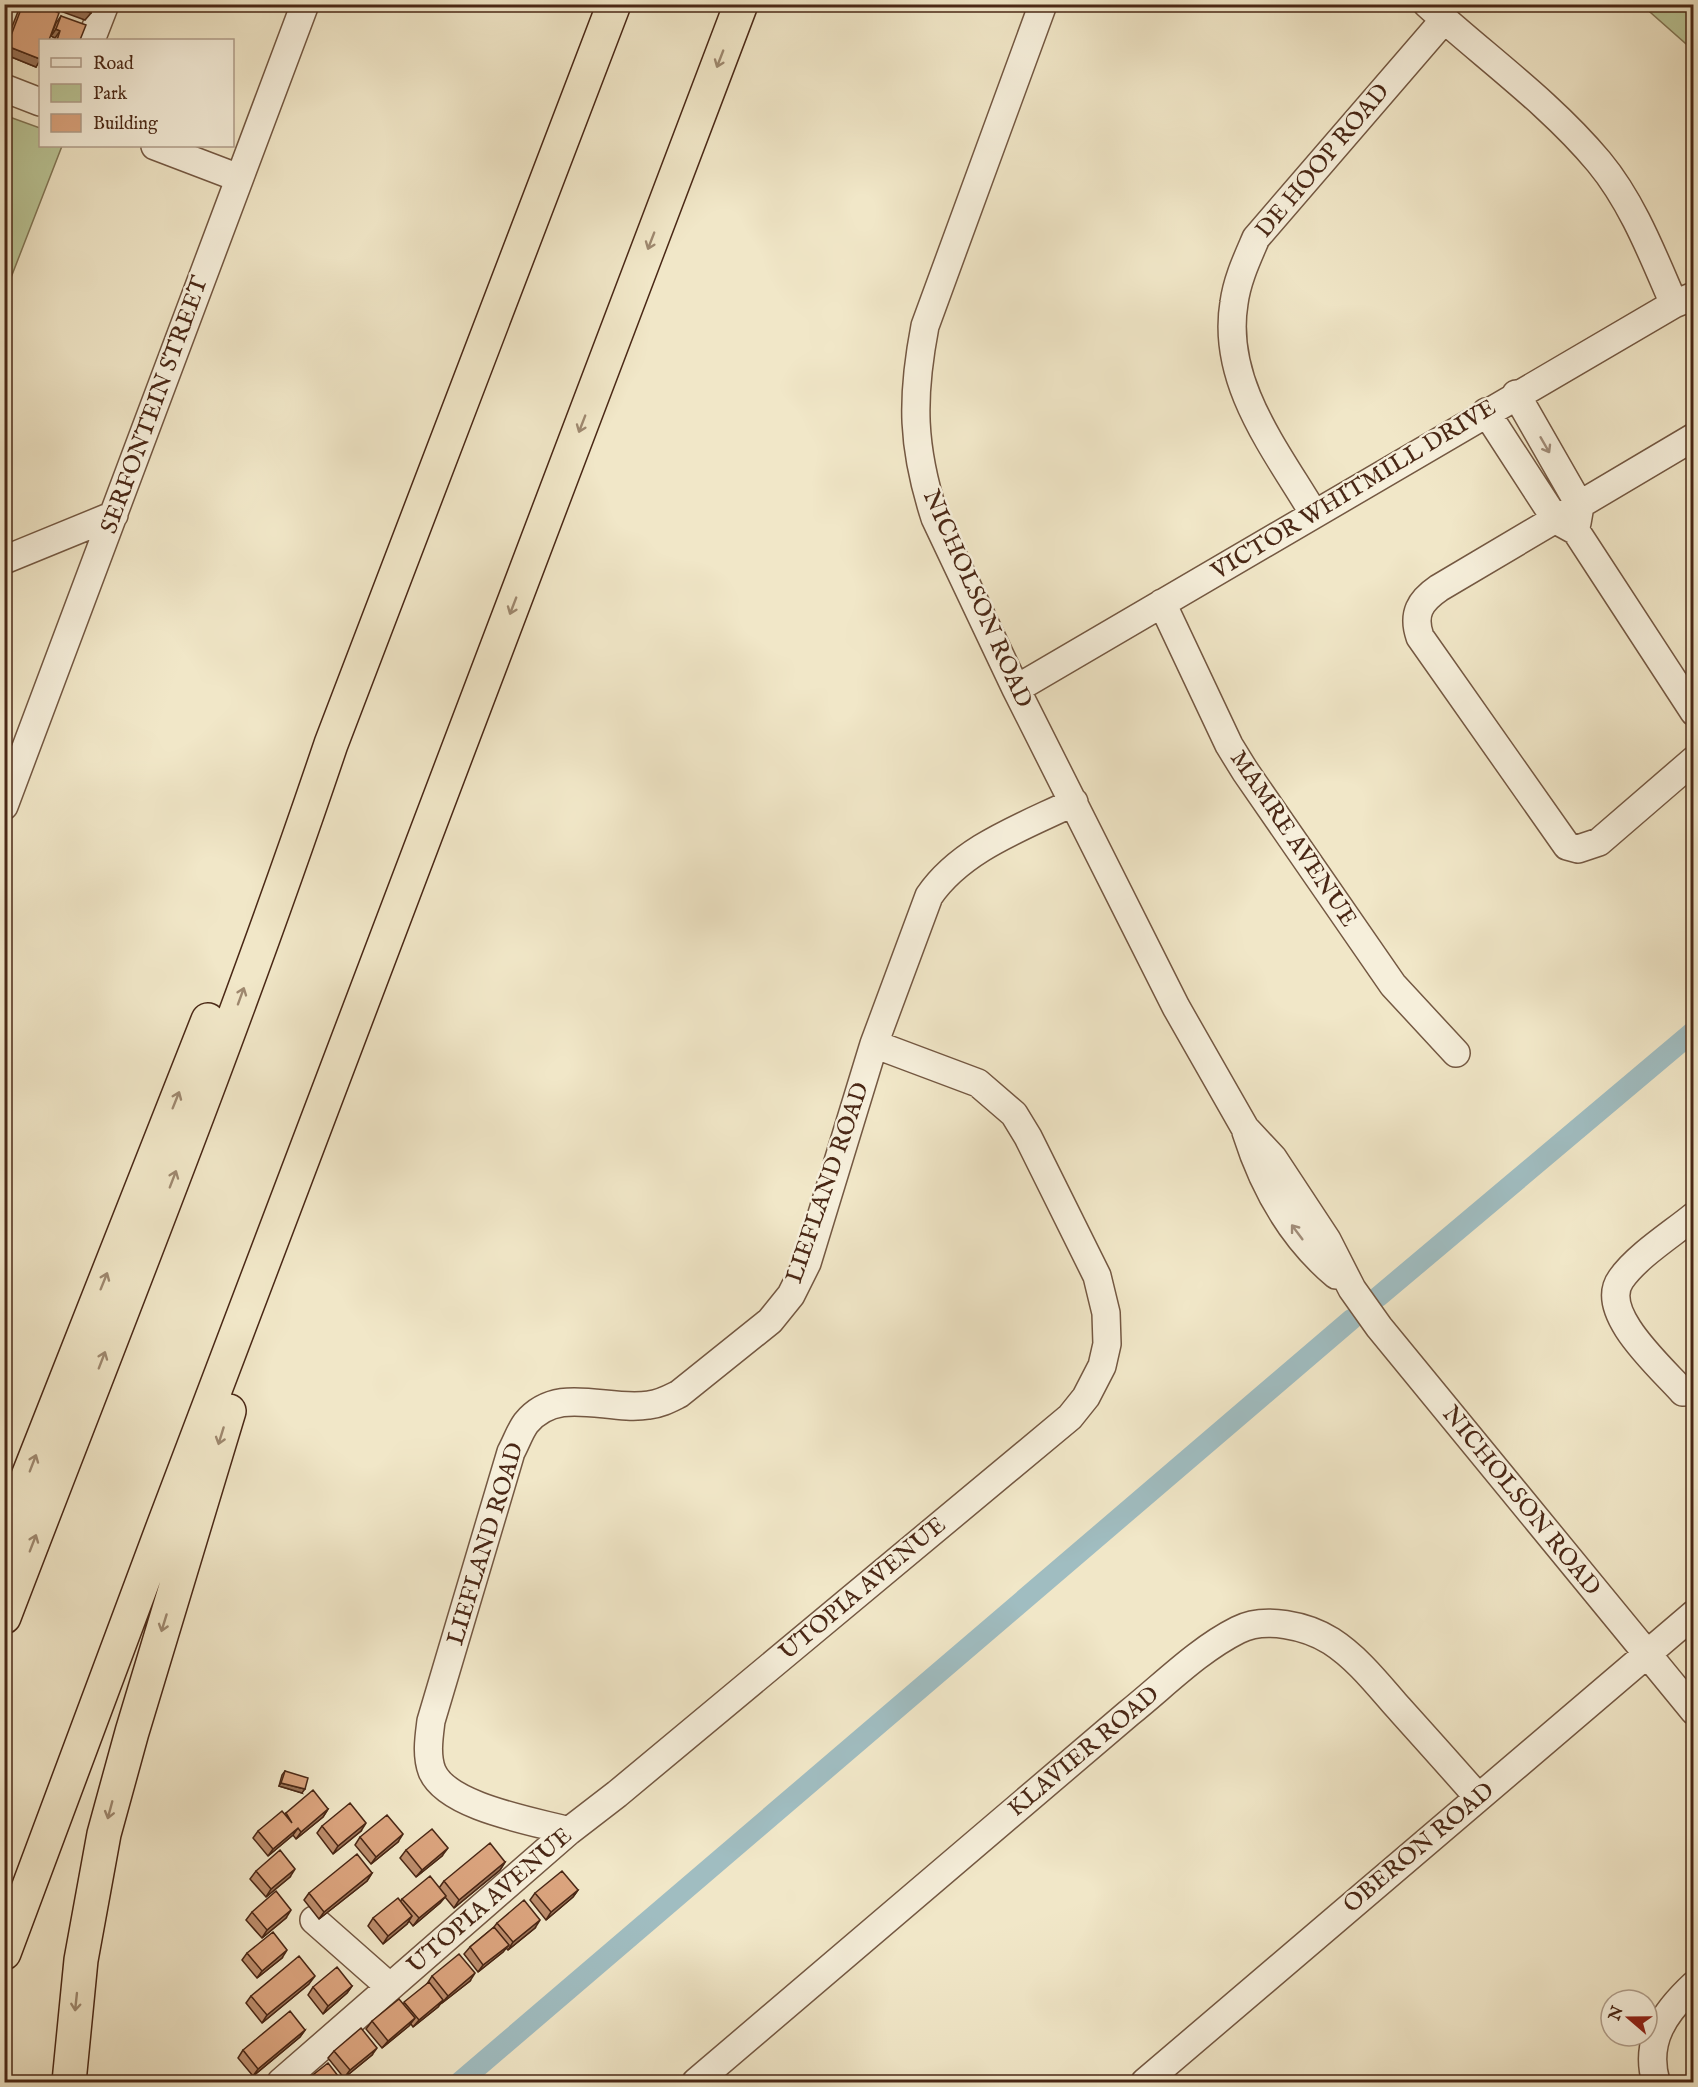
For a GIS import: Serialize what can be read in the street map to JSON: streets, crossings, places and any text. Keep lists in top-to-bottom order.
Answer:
{
  "streets": {
    "street": [
      "DE HOOP ROAD",
      "SERFONTEIN STREET",
      "VICTOR WHITMILL DRIVE",
      "NICHOLSON ROAD",
      "MAMRE AVENUE",
      "LIEFLAND ROAD",
      "UTOPIA AVENUE",
      "KLAVIER ROAD",
      "OBERON ROAD"
    ]
  },
  "crossings": [
    ["DE HOOP ROAD", "VICTOR WHITMILL DRIVE"],
    ["VICTOR WHITMILL DRIVE", "NICHOLSON ROAD"],
    ["VICTOR WHITMILL DRIVE", "MAMRE AVENUE"],
    ["NICHOLSON ROAD", "LIEFLAND ROAD"],
    ["NICHOLSON ROAD", "OBERON ROAD"],
    ["LIEFLAND ROAD", "UTOPIA AVENUE"],
    ["KLAVIER ROAD", "OBERON ROAD"]
  ],
  "legend": ["Road", "Park", "Building"],
  "north": "left"
}
